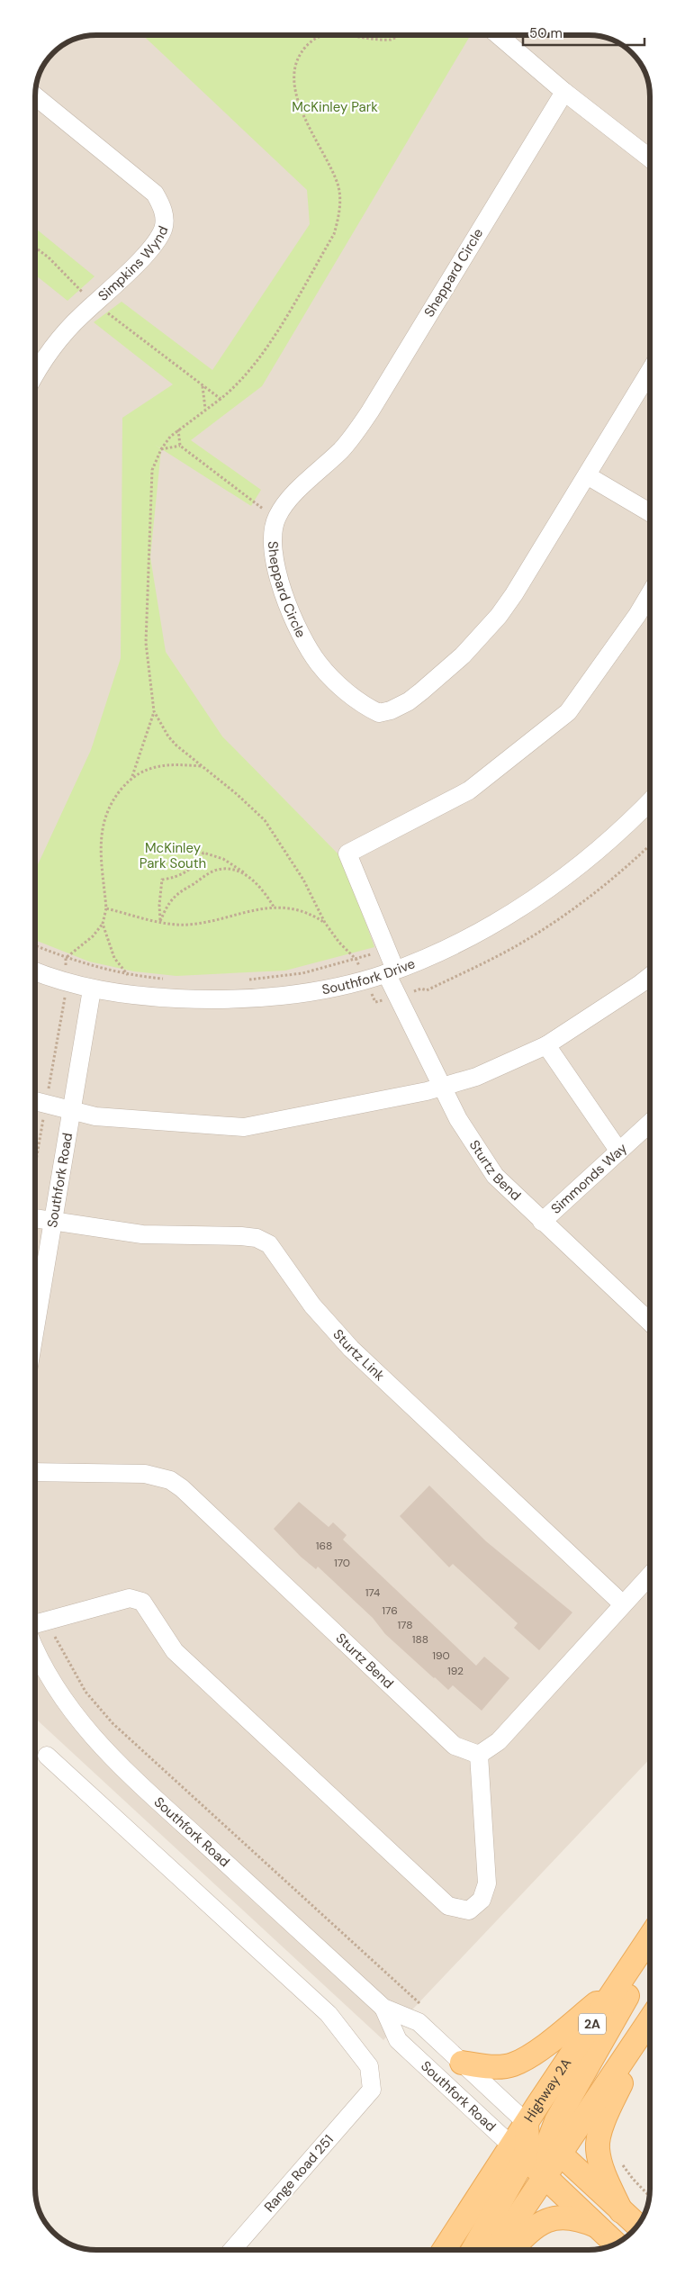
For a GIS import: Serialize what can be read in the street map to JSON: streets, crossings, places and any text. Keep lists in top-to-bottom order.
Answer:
{
  "streets": {
    "main road": ["Southfork Road", "2A", "Highway 2A"],
    "street": [
      "Simpkins Wynd",
      "Sheppard Circle",
      "Southfork Drive",
      "Sturtz Bend",
      "Simmonds Way",
      "Sturtz Link",
      "Range Road 251"
    ]
  },
  "crossings": [
    ["Southfork Drive", "Sturtz Bend"],
    ["Southfork Drive", "Southfork Road"],
    ["Sturtz Bend", "Simmonds Way"],
    ["Southfork Road", "Sturtz Link"],
    ["Southfork Road", "Highway 2A"]
  ],
  "parks": ["McKinley Park", "McKinley Park South"],
  "house_numbers": [
    "168",
    "170",
    "174",
    "176",
    "178",
    "188",
    "190",
    "192"
  ],
  "scale_bar": "50 m"
}
